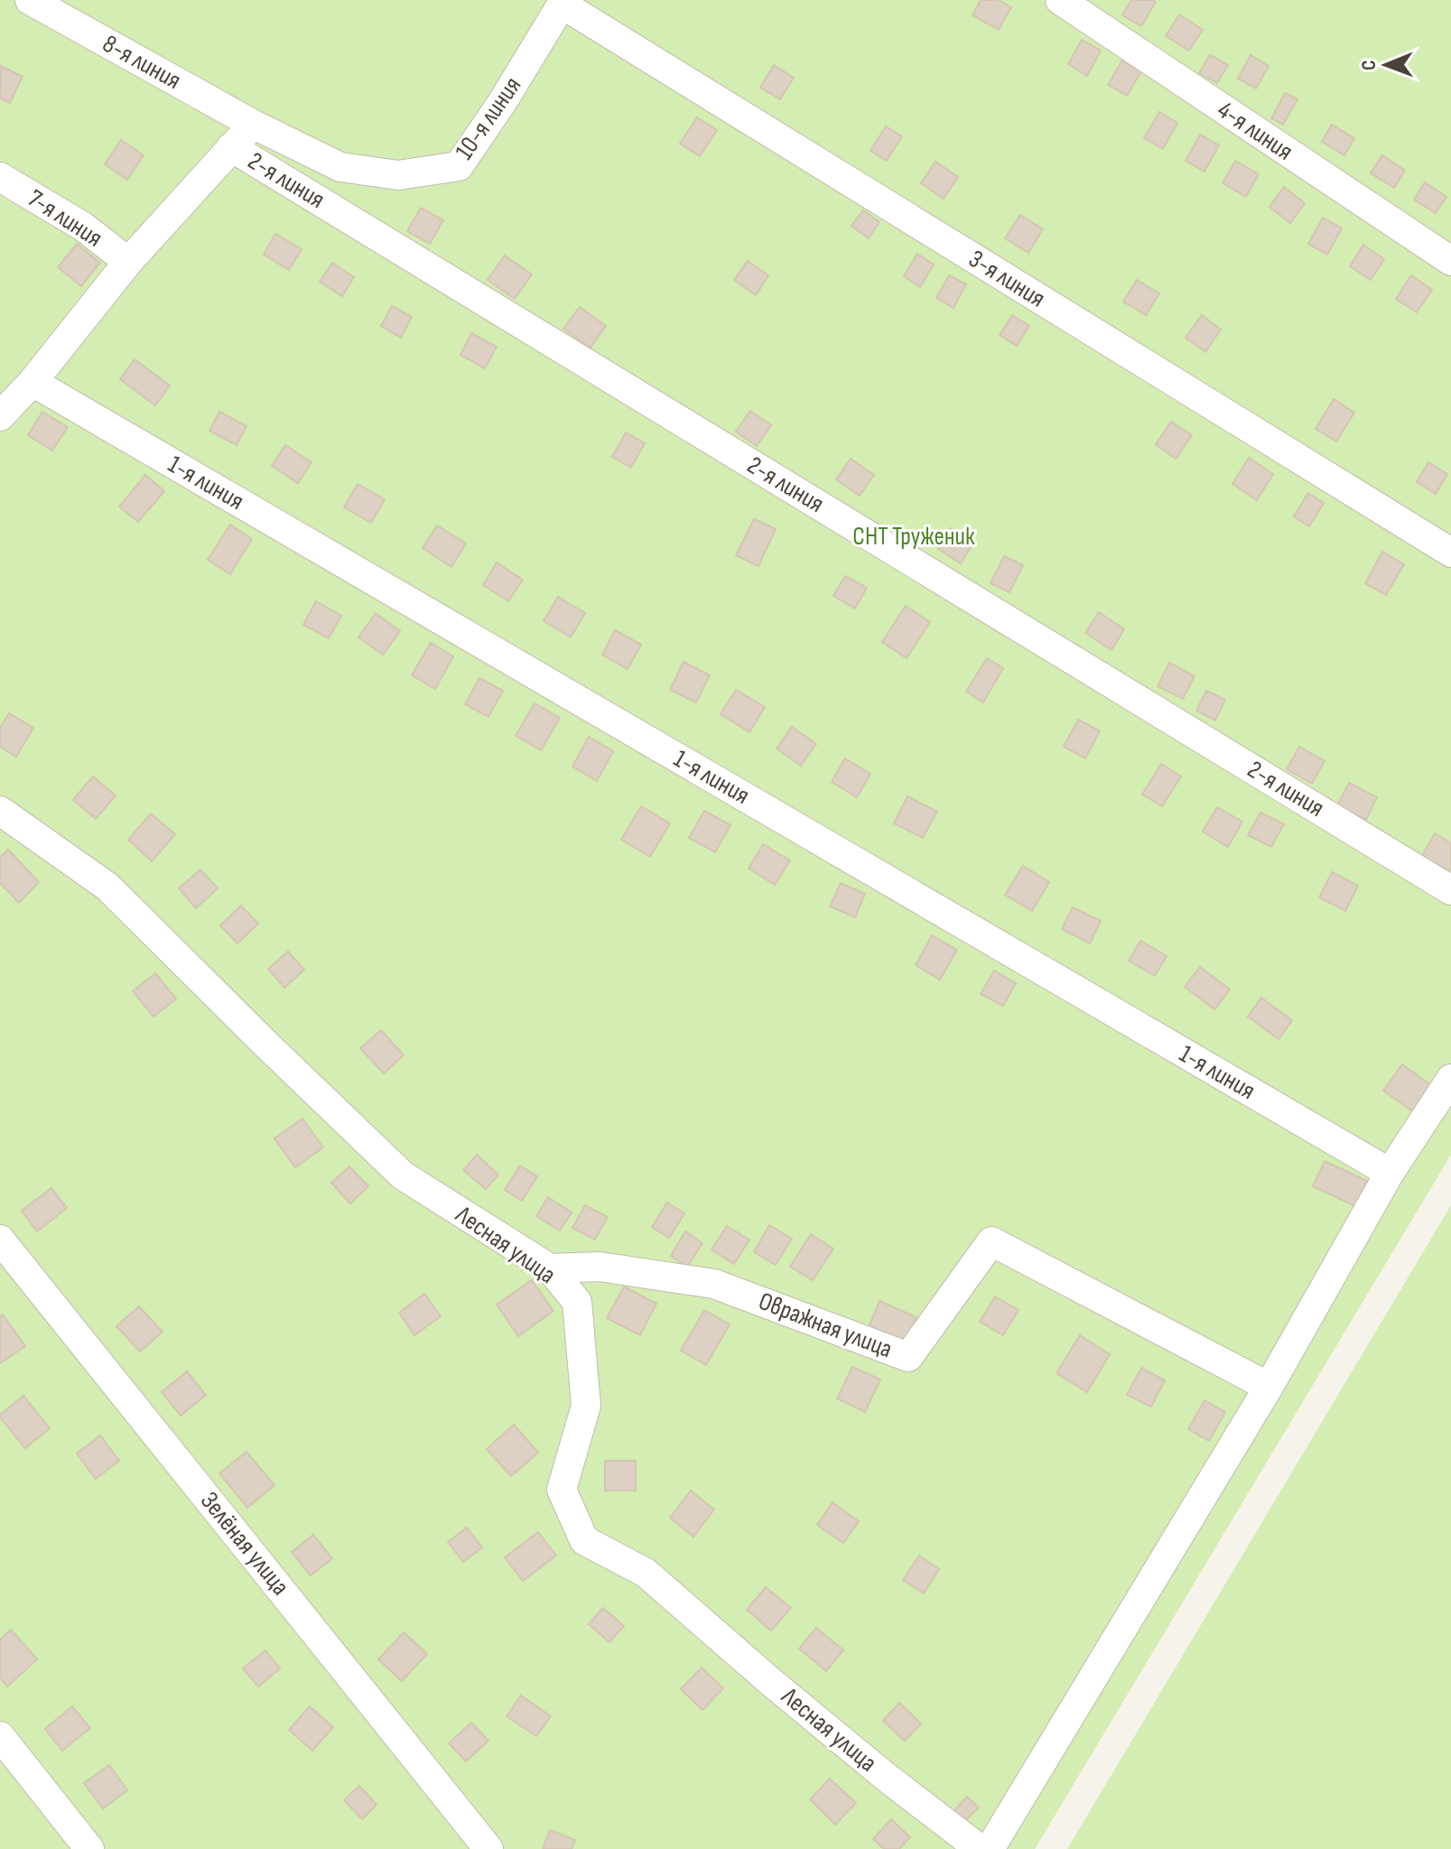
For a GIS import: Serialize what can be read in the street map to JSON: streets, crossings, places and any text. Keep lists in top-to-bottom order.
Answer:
{
  "streets": {
    "street": [
      "8-я линия",
      "10-я линия",
      "4-я линия",
      "2-я линия",
      "7-я линия",
      "3-я линия",
      "1-я линия",
      "Лесная улица",
      "Овражная улица",
      "Зелёная улица"
    ]
  },
  "crossings": [
    ["8-я линия", "10-я линия"],
    ["10-я линия", "3-я линия"],
    ["Лесная улица", "Овражная улица"]
  ],
  "parks": ["СНТ Труженик"],
  "north": "left"
}
